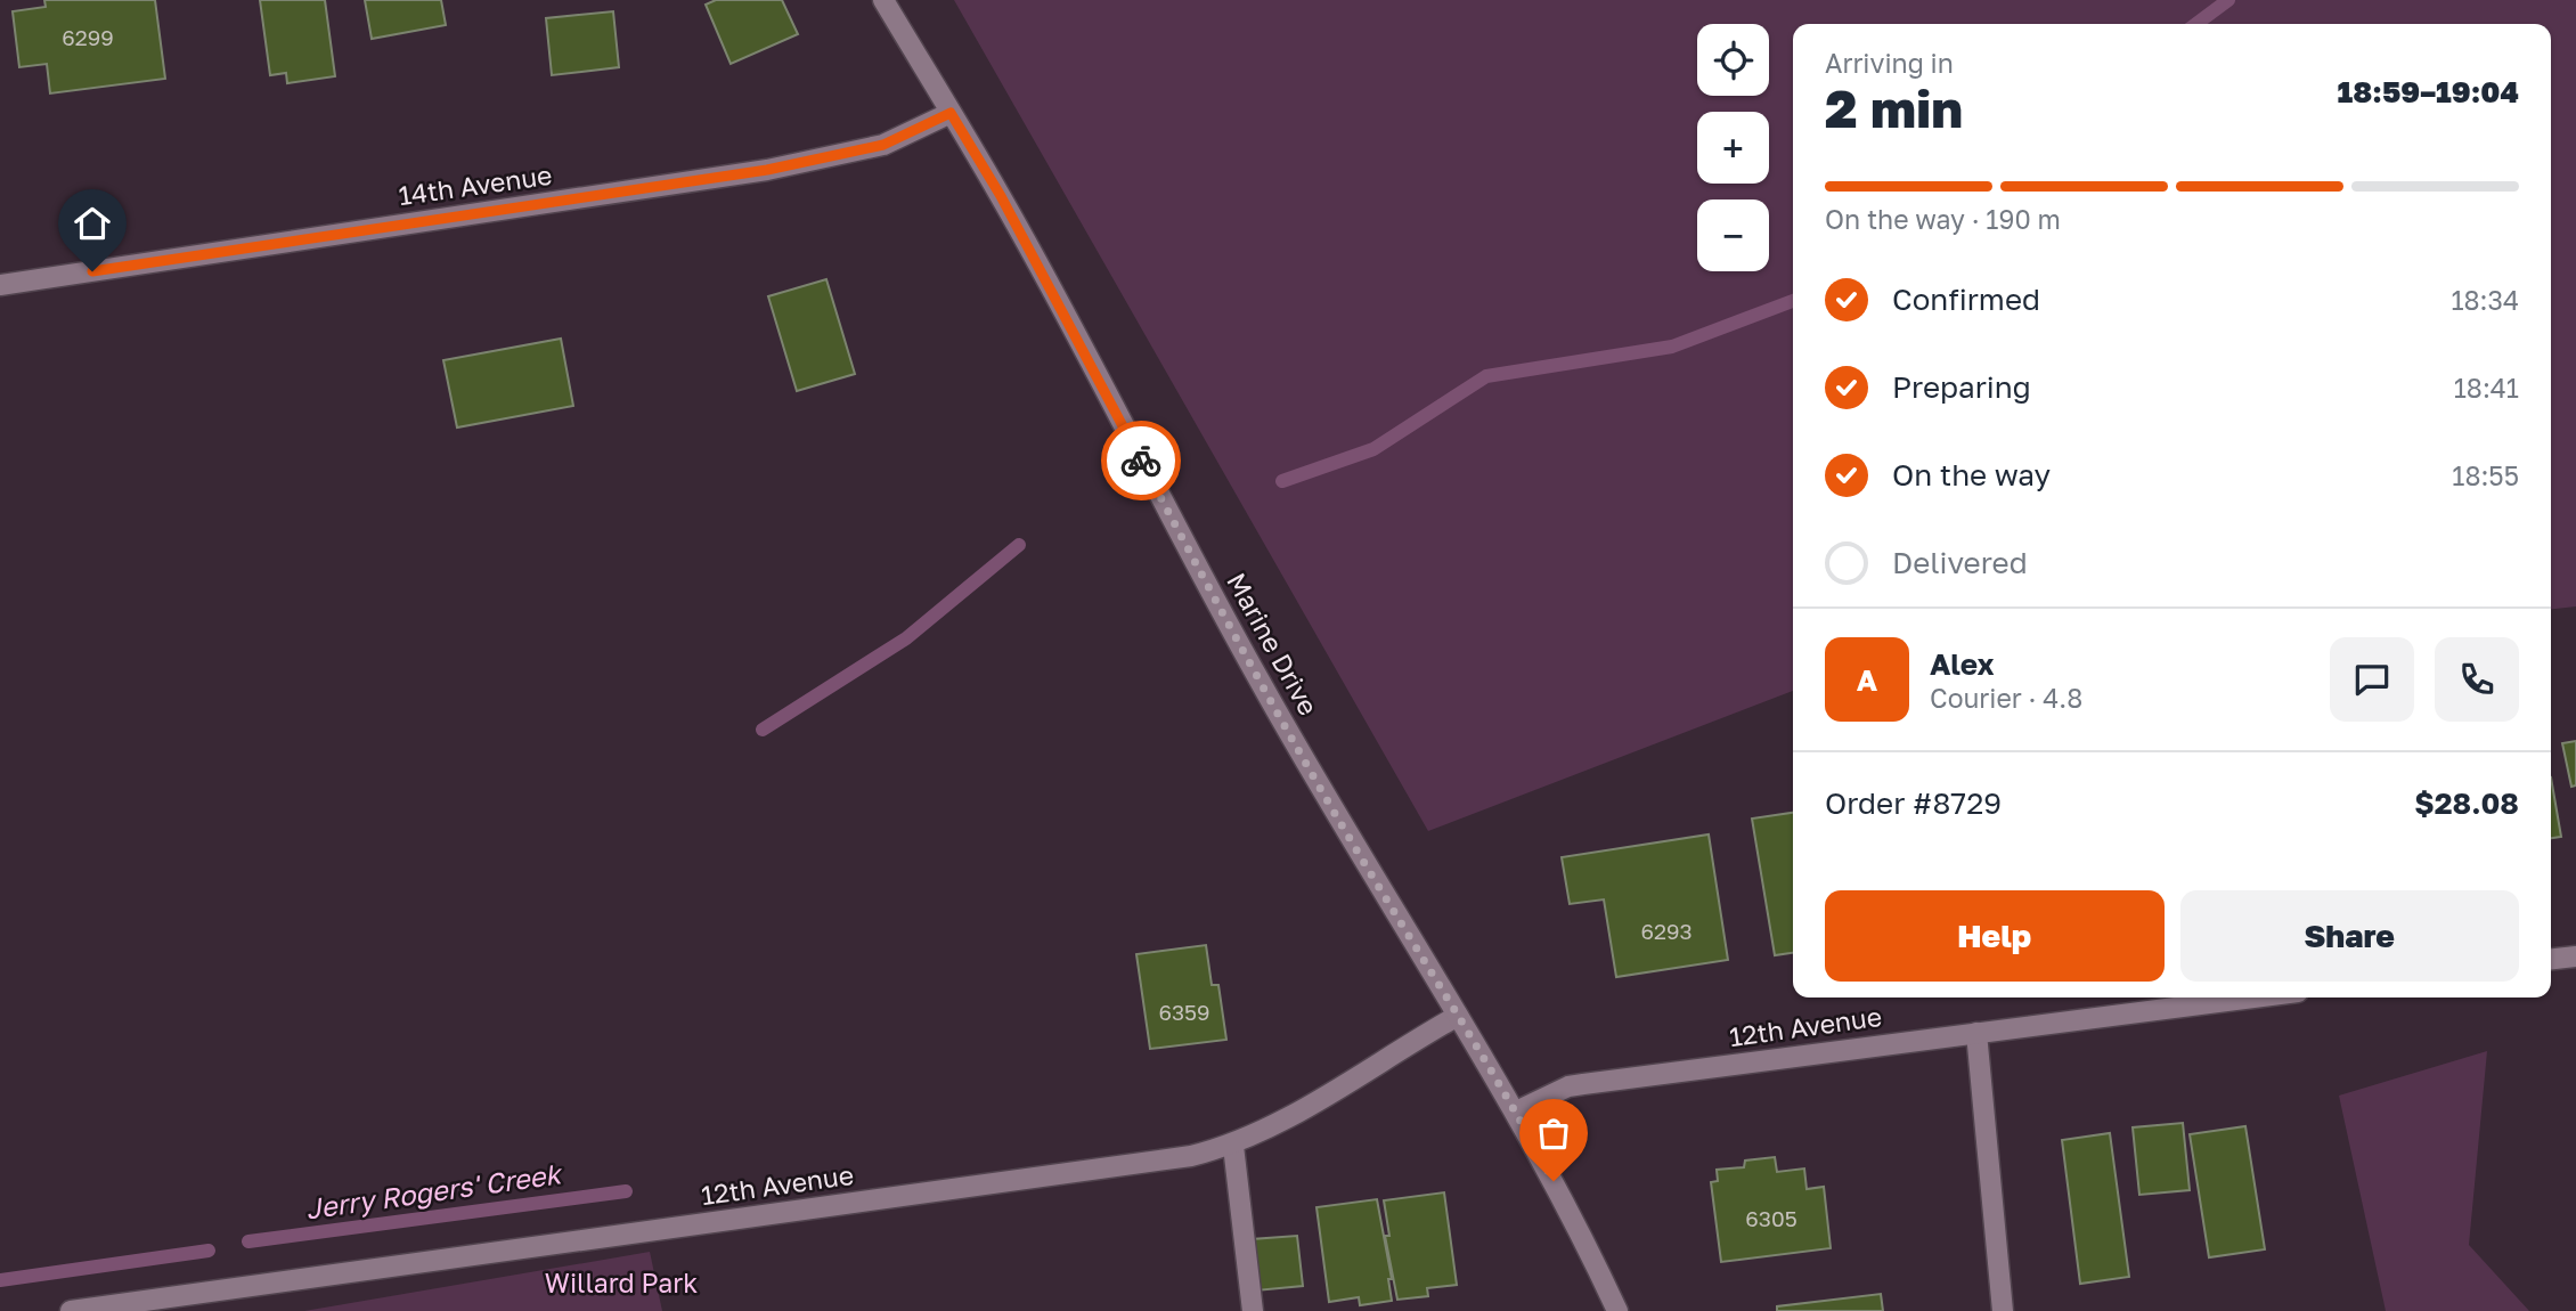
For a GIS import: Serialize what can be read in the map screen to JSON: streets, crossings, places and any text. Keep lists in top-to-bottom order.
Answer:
{
  "streets": {
    "street": ["14th Avenue", "Marine Drive", "12th Avenue"]
  },
  "crossings": [
    ["14th Avenue", "Marine Drive"],
    ["Marine Drive", "12th Avenue"]
  ],
  "water": ["Jerry Rogers' Creek"],
  "parks": ["Willard Park"],
  "house_numbers": [
    "6299",
    "6293",
    "6359",
    "6305"
  ],
  "page": {
    "map_buttons": ["+", "−"],
    "heading": ["2 min", "Arriving in", "18:59–19:04"],
    "panel": [
      "Alex",
      "Courier · 4.8",
      "Order #8729",
      "$28.08"
    ],
    "bar": "On the way · 190 m",
    "list": [
      ["Confirmed", "18:34"],
      ["Preparing", "18:41"],
      ["On the way", "18:55"],
      "Delivered"
    ],
    "round": "A",
    "buttons": ["Help", "Share"]
  }
}
